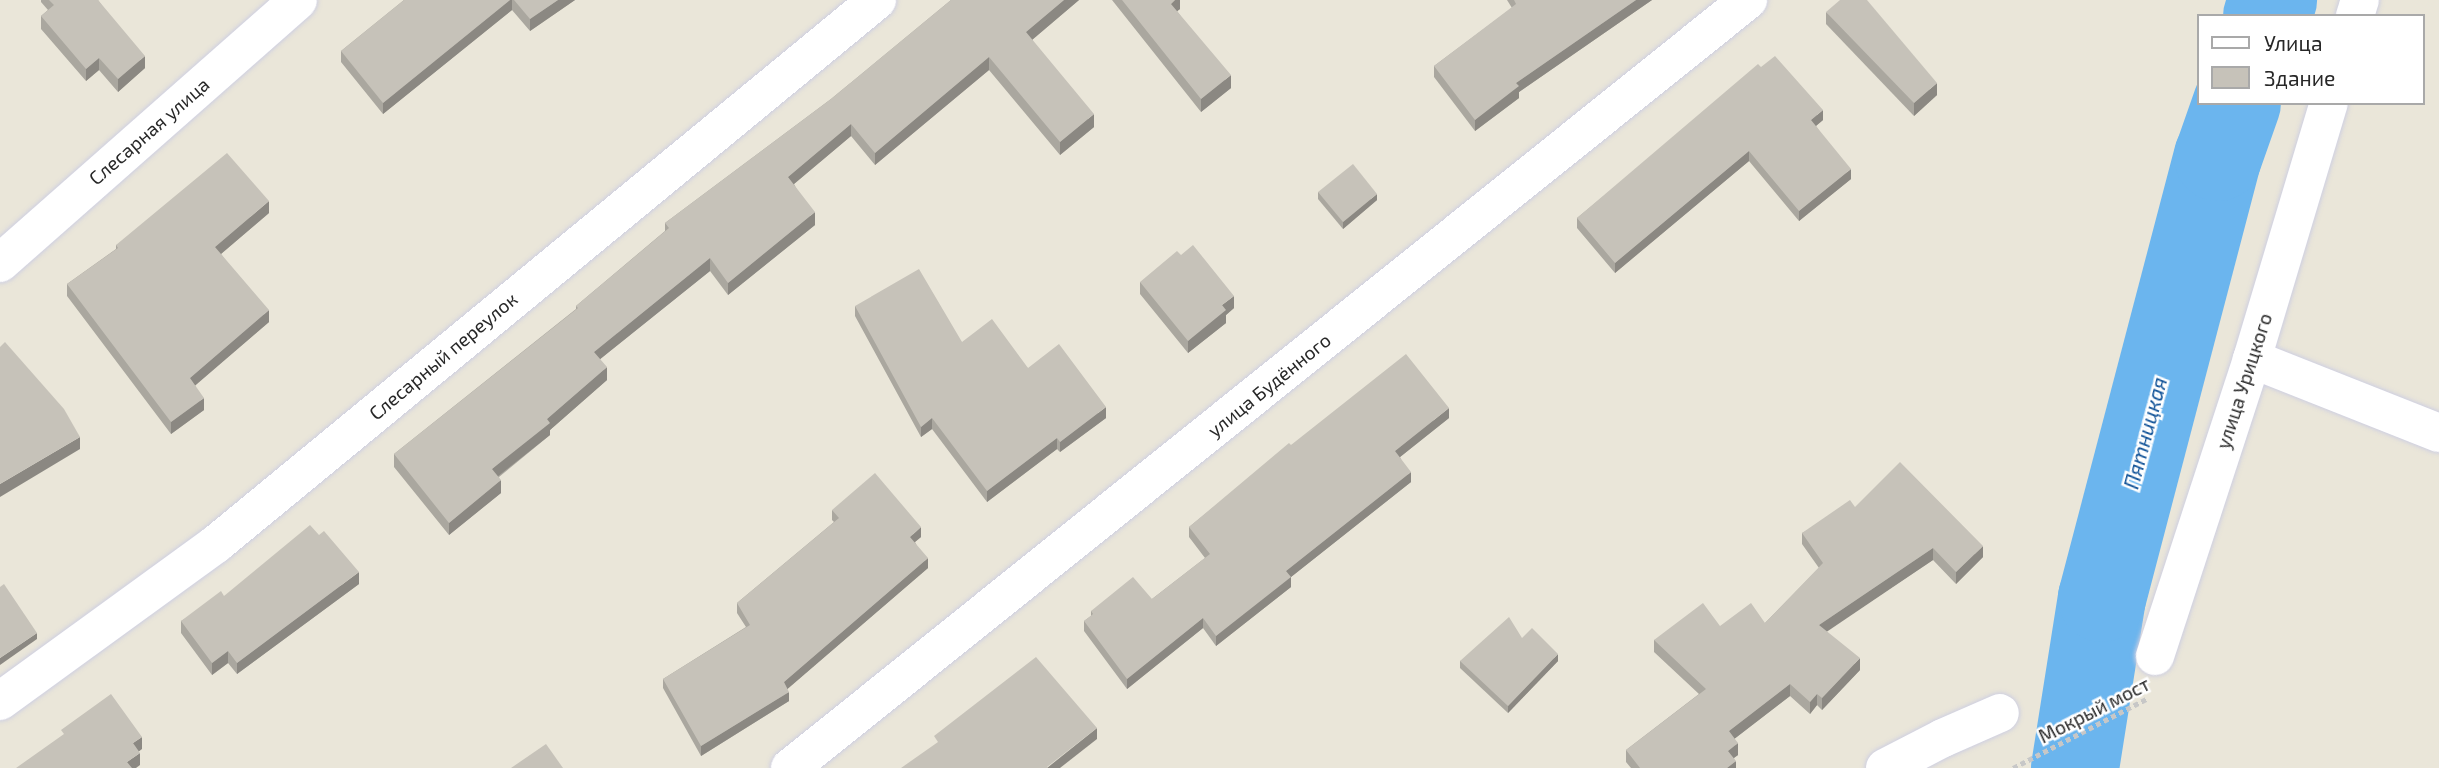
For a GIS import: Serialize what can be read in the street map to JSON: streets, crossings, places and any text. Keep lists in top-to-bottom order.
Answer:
{
  "streets": {
    "street": [
      "Слесарная улица",
      "Слесарный переулок",
      "улица Урицкого",
      "улица Будённого"
    ],
    "path": ["Мокрый мост"]
  },
  "water": ["Пятницкая"],
  "legend": ["Улица", "Здание"]
}
